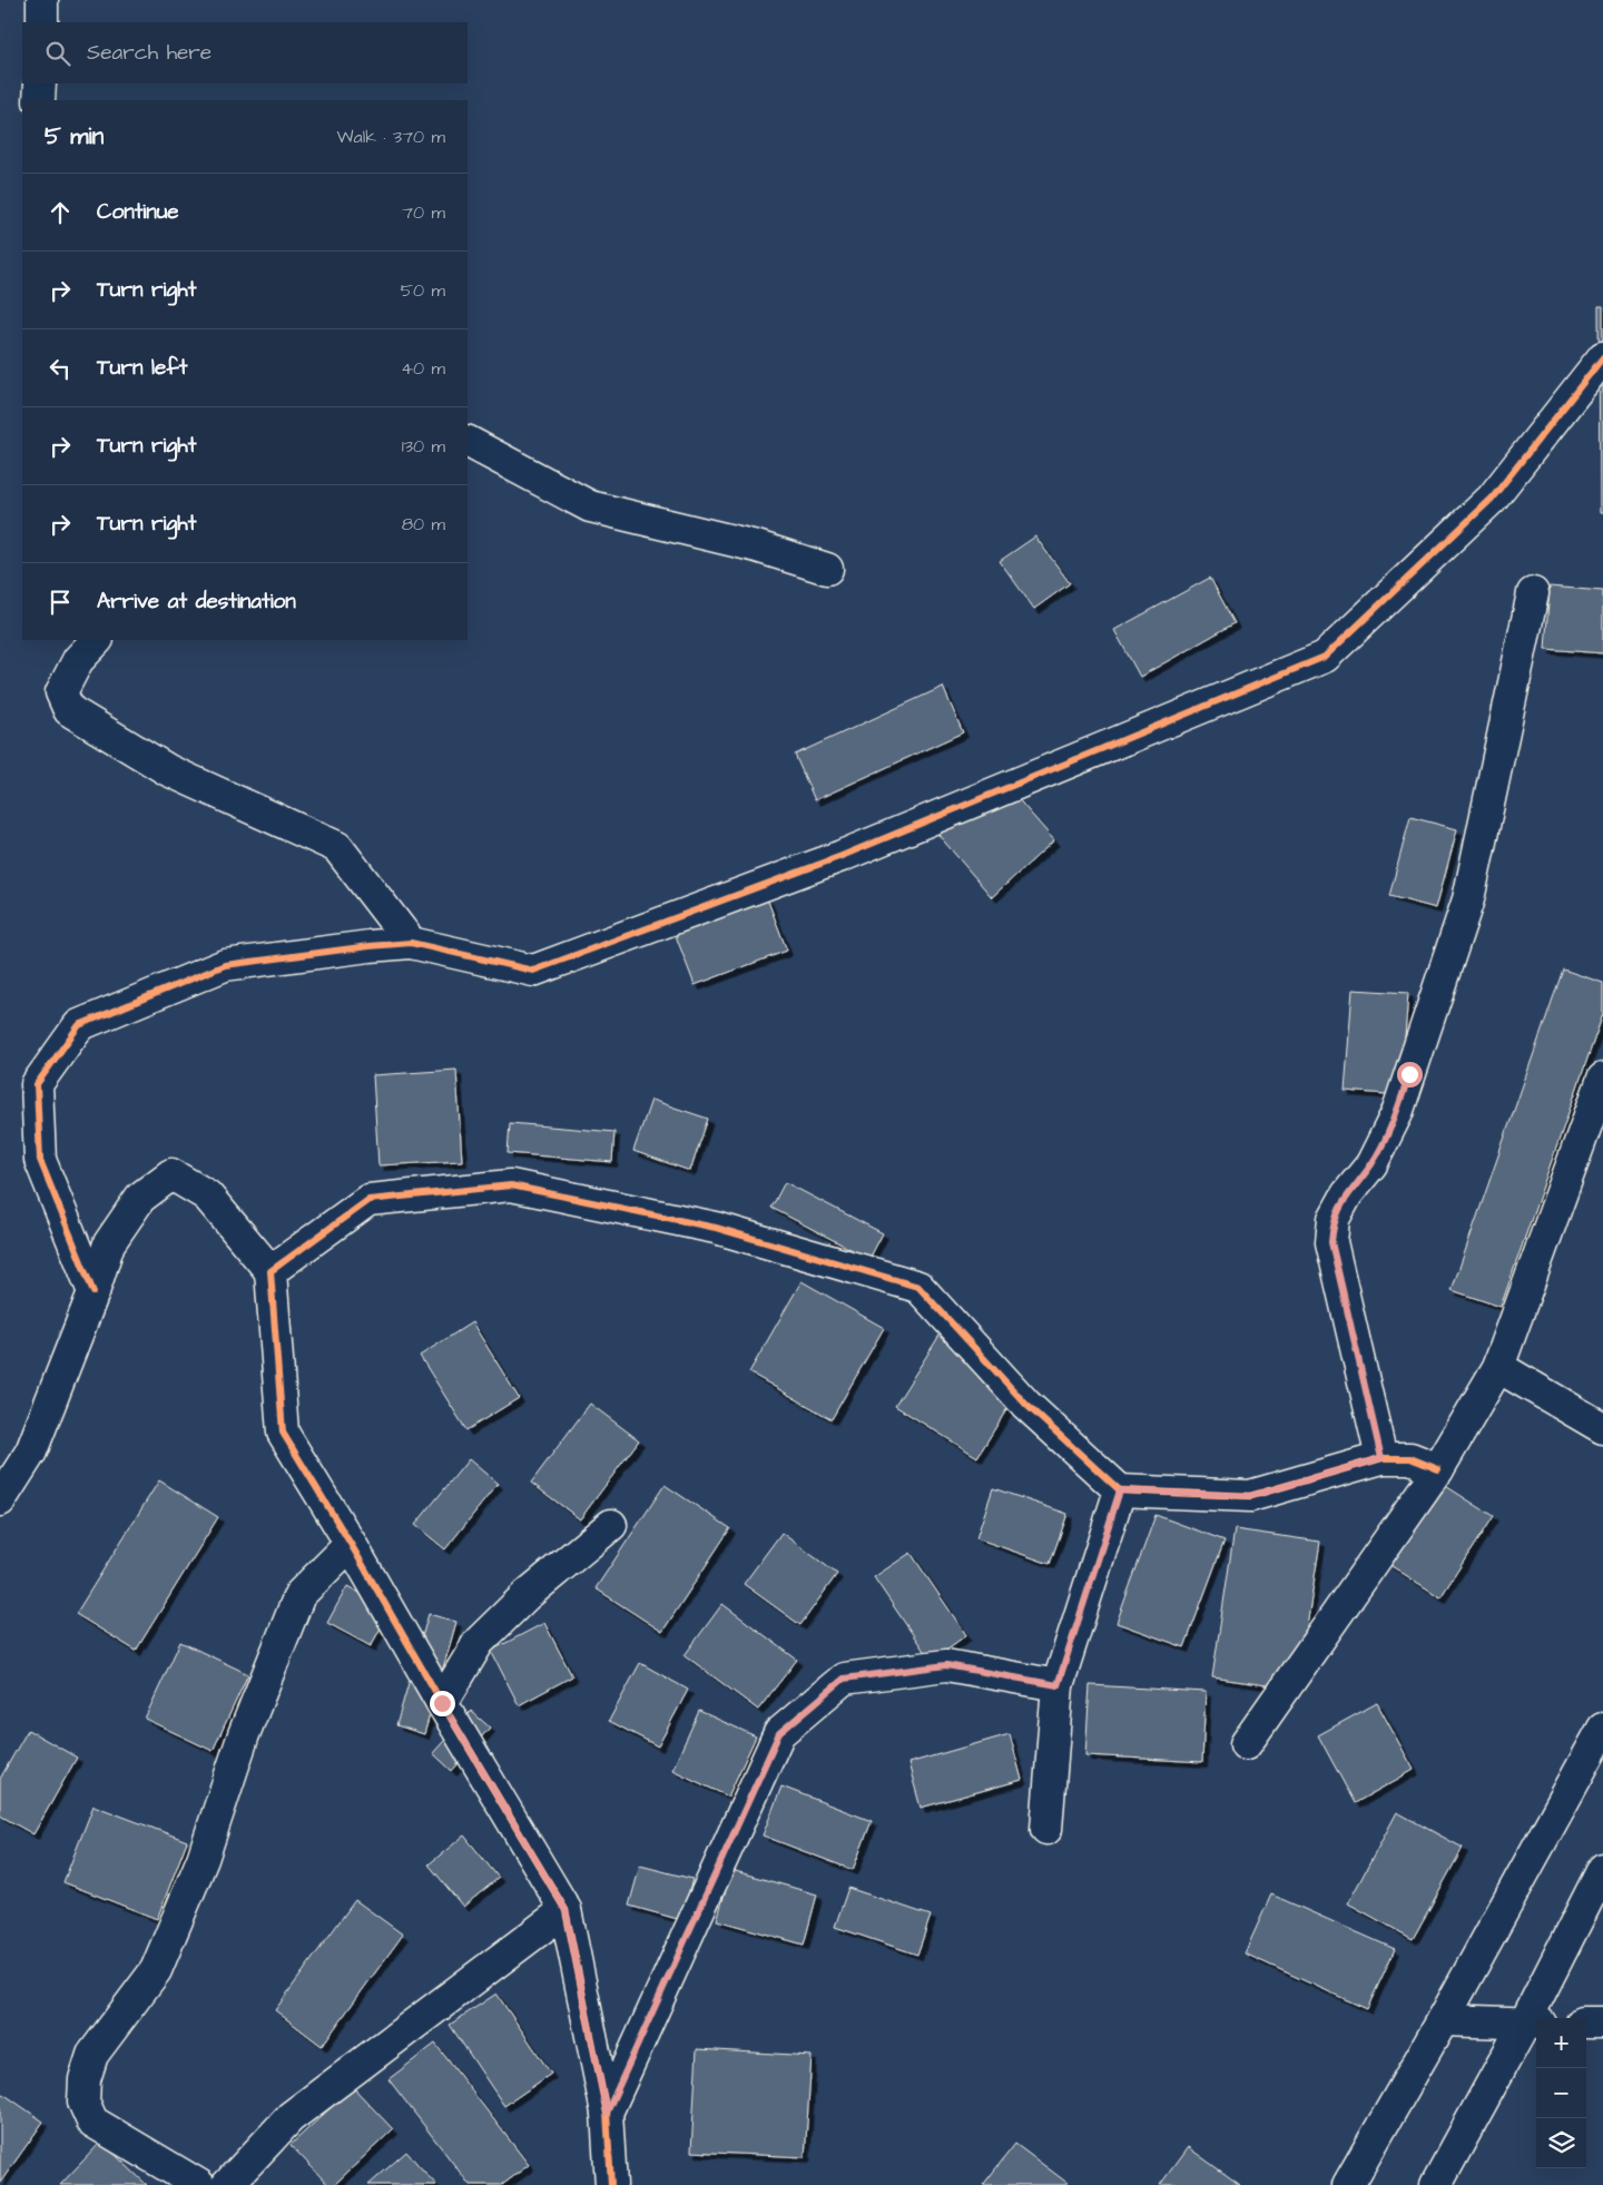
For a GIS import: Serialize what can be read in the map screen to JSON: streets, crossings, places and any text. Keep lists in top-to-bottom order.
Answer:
{
  "page": {
    "search": "Search here",
    "heading": ["5 min", "Walk · 370 m"],
    "list": [
      ["Continue", "70 m"],
      ["Turn right", "50 m"],
      ["Turn left", "40 m"],
      ["Turn right", "130 m"],
      ["Turn right", "80 m"],
      "Arrive at destination"
    ],
    "map_buttons": ["+", "−"]
  }
}
